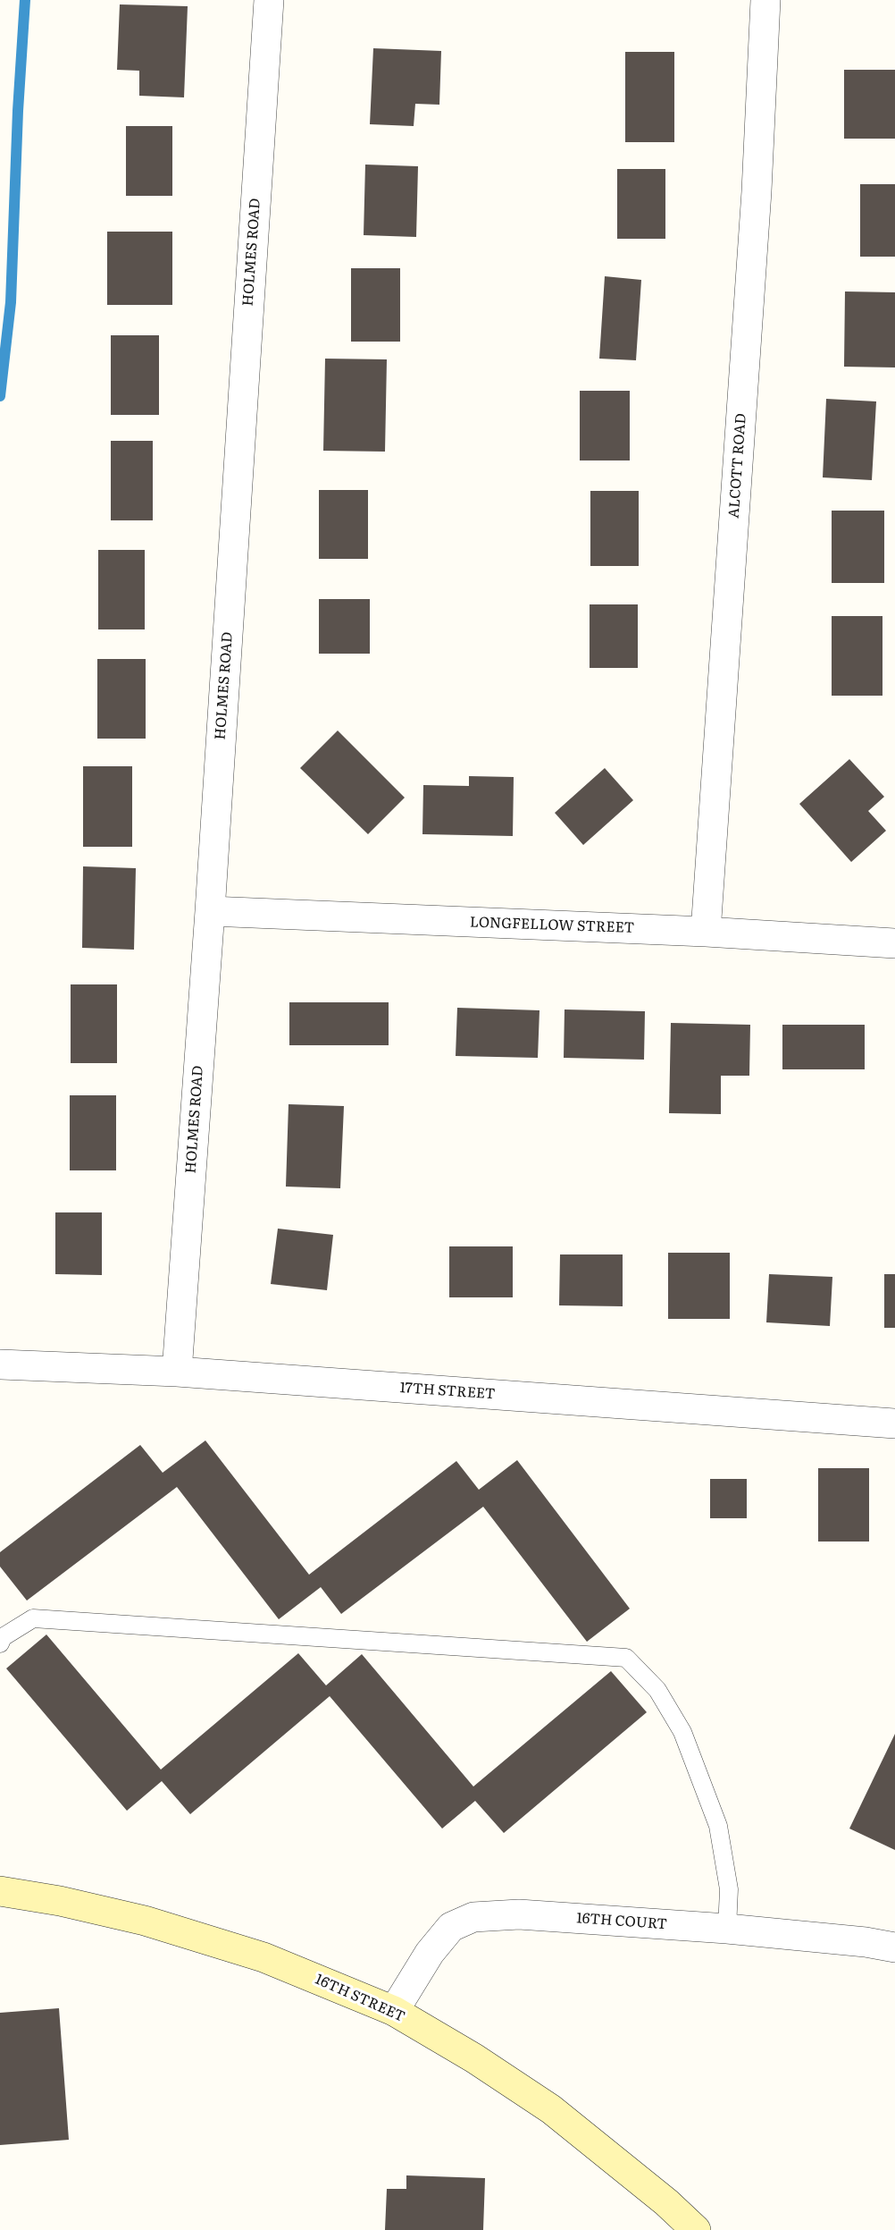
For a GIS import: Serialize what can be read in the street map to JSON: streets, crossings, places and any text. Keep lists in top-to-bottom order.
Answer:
{
  "streets": {
    "main road": ["16TH STREET"],
    "street": [
      "HOLMES ROAD",
      "ALCOTT ROAD",
      "LONGFELLOW STREET",
      "17TH STREET",
      "16TH COURT"
    ]
  },
  "crossings": [
    ["HOLMES ROAD", "LONGFELLOW STREET"],
    ["HOLMES ROAD", "17TH STREET"],
    ["ALCOTT ROAD", "LONGFELLOW STREET"],
    ["16TH COURT", "16TH STREET"]
  ]
}
